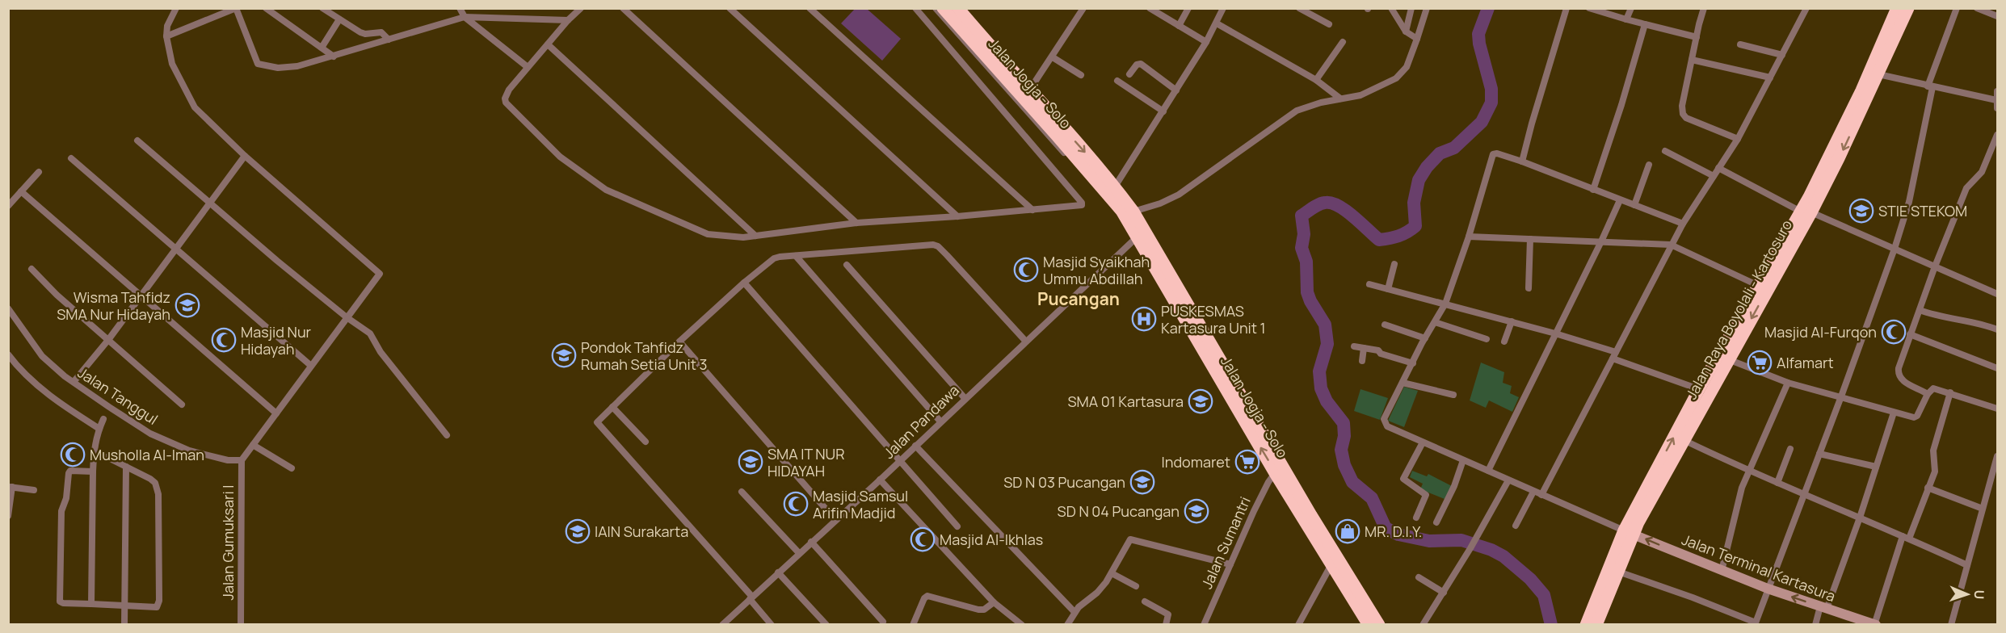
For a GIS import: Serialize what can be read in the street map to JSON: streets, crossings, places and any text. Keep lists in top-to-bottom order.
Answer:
{
  "streets": {
    "highway": ["Jalan Jogja - Solo", "Jalan Raya Boyolali - Kartosuro"],
    "street": [
      "Jalan Tanggul",
      "Jalan Pandawa",
      "Jalan Gumuksari I",
      "Jalan Sumantri",
      "Jalan Terminal Kartasura"
    ]
  },
  "crossings": [
    ["Jalan Jogja - Solo", "Jalan Pandawa"],
    ["Jalan Jogja - Solo", "Jalan Sumantri"],
    ["Jalan Raya Boyolali - Kartosuro", "Jalan Terminal Kartasura"],
    ["Jalan Tanggul", "Jalan Gumuksari I"]
  ],
  "districts": ["Pucangan"],
  "places": {
    "school or university": [
      "STIE STEKOM",
      "Wisma Tahfidz SMA Nur Hidayah",
      "Pondok Tahfidz Rumah Setia Unit 3",
      "SMA 01 Kartasura",
      "SMA IT NUR HIDAYAH",
      "SD N 03 Pucangan",
      "SD N 04 Pucangan",
      "IAIN Surakarta"
    ],
    "mosque": [
      "Masjid Syaikhah Ummu Abdillah",
      "Masjid Al-Furqon",
      "Masjid Nur Hidayah",
      "Musholla Al-Iman",
      "Masjid Samsul Arifin Madjid",
      "Masjid Al-Ikhlas"
    ],
    "hospital": ["PUSKESMAS Kartasura Unit 1"],
    "supermarket": ["Alfamart", "Indomaret"],
    "shop": ["MR. D.I.Y."]
  },
  "north": "right"
}
